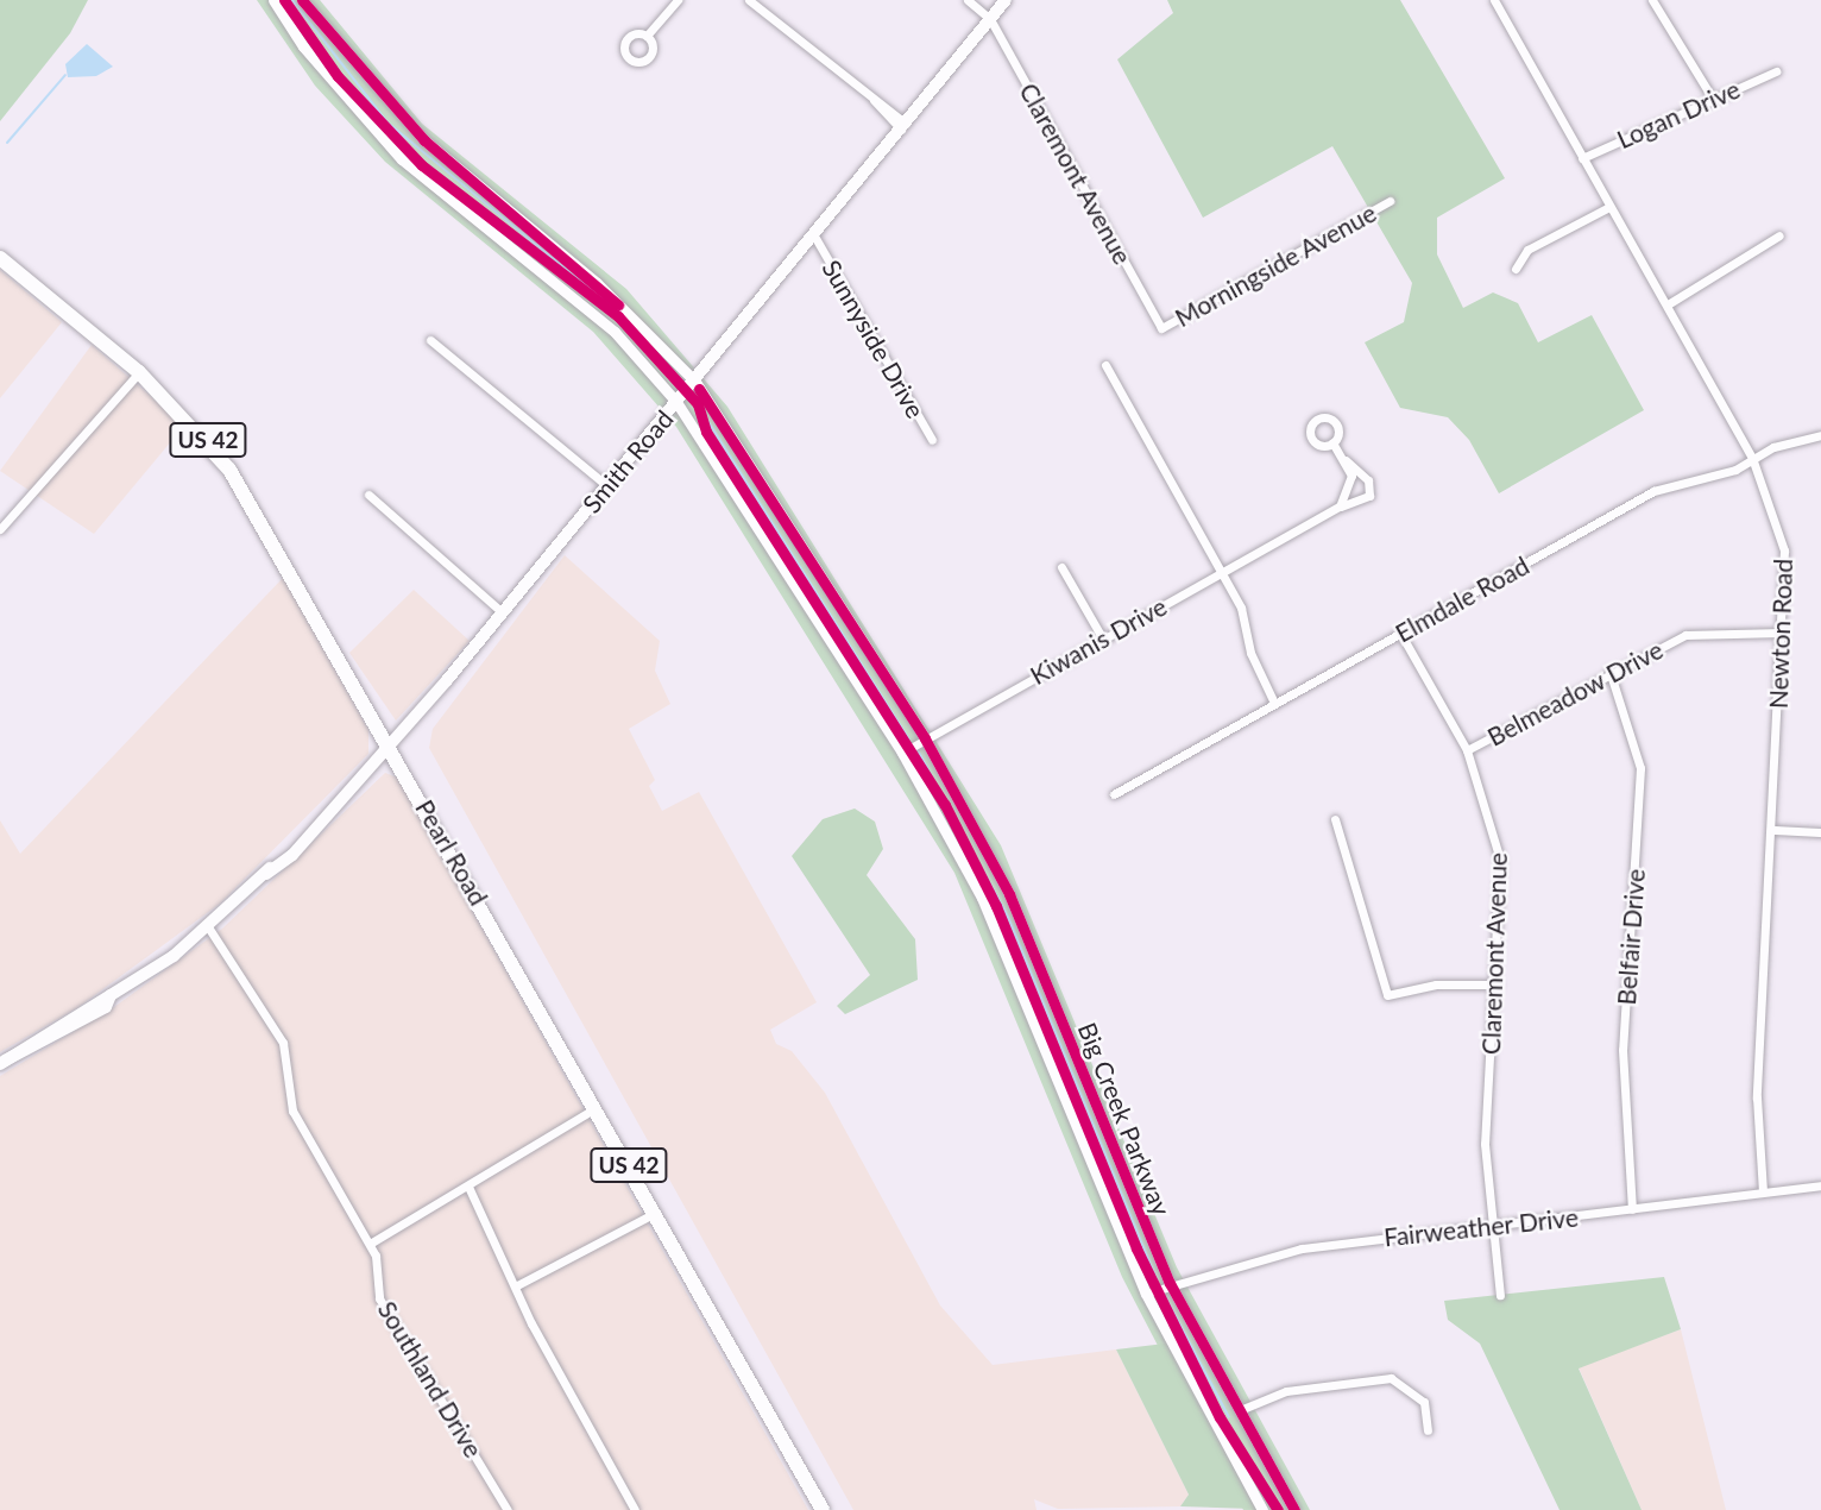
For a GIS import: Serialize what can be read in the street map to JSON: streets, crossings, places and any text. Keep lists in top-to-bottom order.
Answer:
{
  "streets": {
    "main road": ["US 42", "Smith Road", "Pearl Road"],
    "street": [
      "Logan Drive",
      "Claremont Avenue",
      "Morningside Avenue",
      "Sunnyside Drive",
      "Elmdale Road",
      "Newton Road",
      "Kiwanis Drive",
      "Belmeadow Drive",
      "Belfair Drive",
      "Big Creek Parkway",
      "Fairweather Drive",
      "Southland Drive"
    ]
  },
  "crossings": [
    ["Logan Drive", "Newton Road"],
    ["Claremont Avenue", "Morningside Avenue"],
    ["Claremont Avenue", "Smith Road"],
    ["Claremont Avenue", "Elmdale Road"],
    ["Claremont Avenue", "Belmeadow Drive"],
    ["Claremont Avenue", "Fairweather Drive"],
    ["Sunnyside Drive", "Smith Road"],
    ["Smith Road", "Pearl Road"],
    ["Smith Road", "Big Creek Parkway"],
    ["Smith Road", "Southland Drive"],
    ["Elmdale Road", "Newton Road"],
    ["Newton Road", "Belmeadow Drive"],
    ["Newton Road", "Fairweather Drive"],
    ["Kiwanis Drive", "Big Creek Parkway"],
    ["Belmeadow Drive", "Belfair Drive"],
    ["Belfair Drive", "Fairweather Drive"],
    ["Big Creek Parkway", "Fairweather Drive"]
  ]
}
